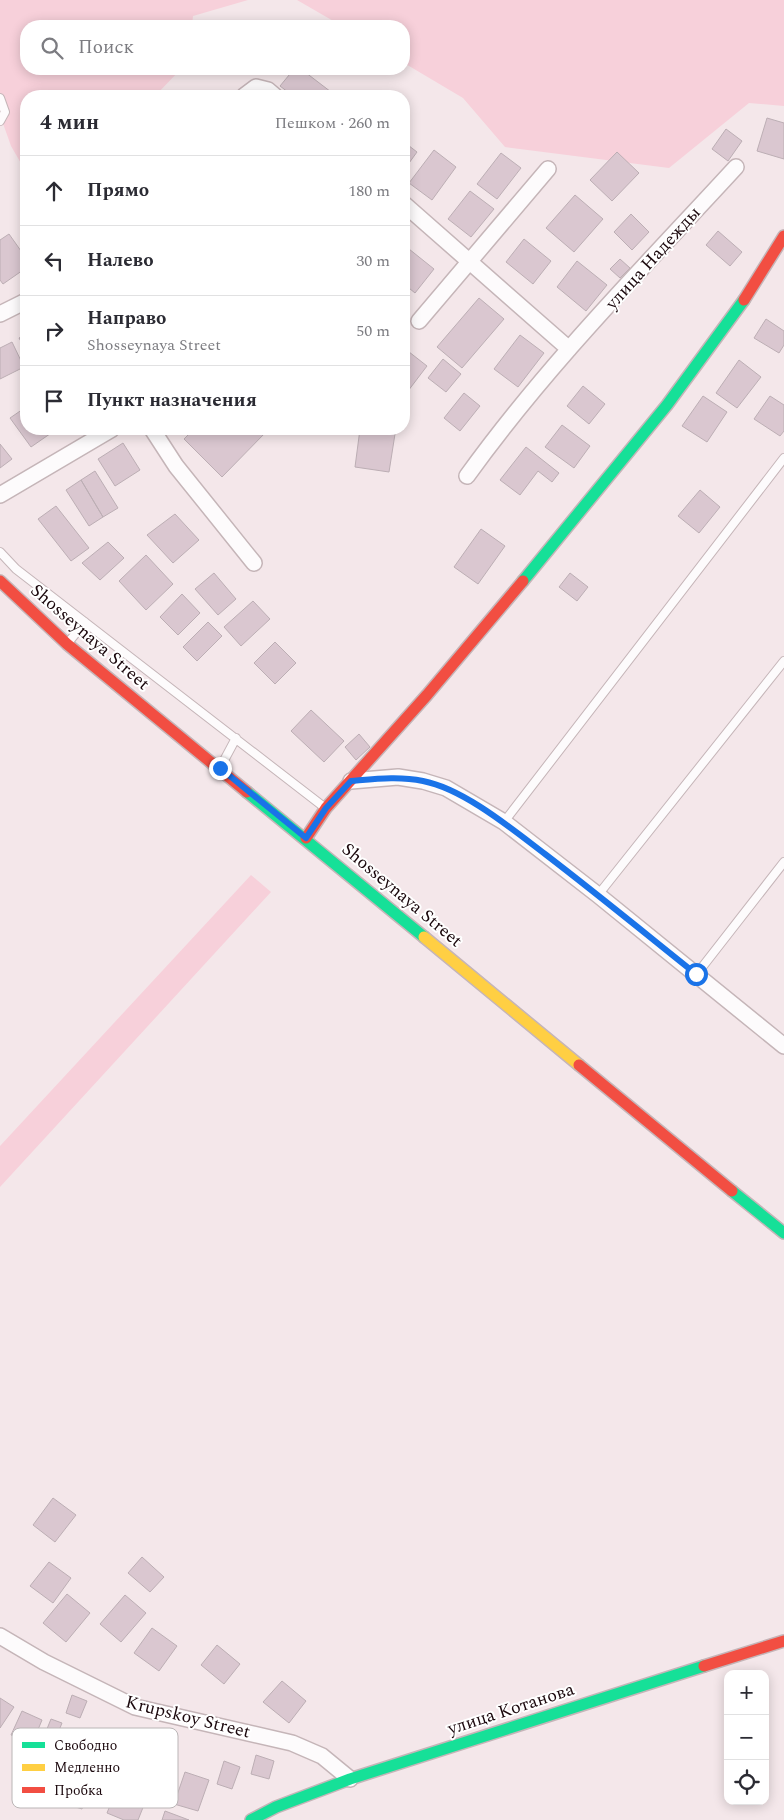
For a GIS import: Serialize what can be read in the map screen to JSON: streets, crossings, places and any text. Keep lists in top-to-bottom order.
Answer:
{
  "streets": {
    "street": [
      "улица Надежды",
      "Shosseynaya Street",
      "улица Котанова",
      "Krupskoy Street"
    ]
  },
  "crossings": [
    ["улица Котанова", "Krupskoy Street"]
  ],
  "legend": ["Свободно", "Медленно", "Пробка"],
  "page": {
    "search": "Поиск",
    "heading": ["4 мин", "Пешком · 260 m"],
    "list": [
      ["Прямо", "180 m"],
      ["Налево", "30 m"],
      ["Направо", "Shosseynaya Street", "50 m"],
      "Пункт назначения"
    ],
    "map_buttons": ["+", "−"]
  }
}
